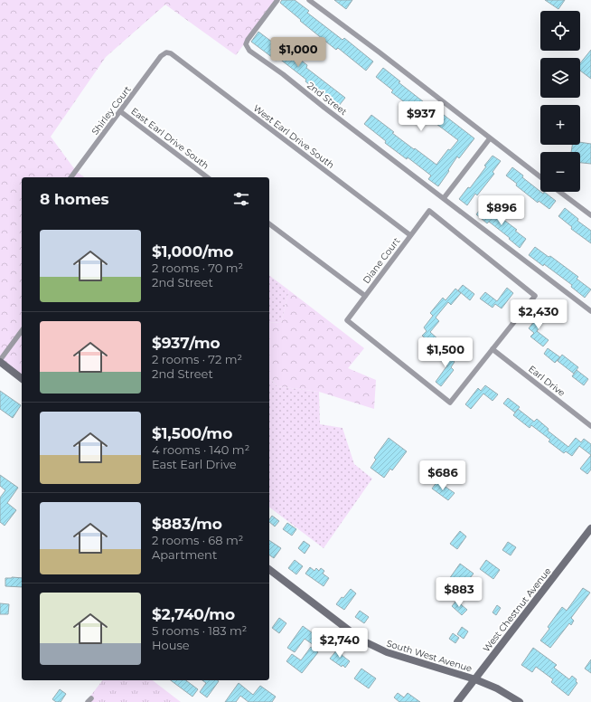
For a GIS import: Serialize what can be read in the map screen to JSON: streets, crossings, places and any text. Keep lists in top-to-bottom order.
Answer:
{
  "streets": {
    "street": [
      "2nd Street",
      "Shirley Court",
      "West Earl Drive South",
      "East Earl Drive South",
      "Diane Court",
      "Earl Drive",
      "West Chestnut Avenue",
      "South West Avenue"
    ]
  },
  "crossings": [
    ["Shirley Court", "West Earl Drive South"],
    ["Shirley Court", "East Earl Drive South"],
    ["West Earl Drive South", "Diane Court"],
    ["Diane Court", "Earl Drive"],
    ["West Chestnut Avenue", "South West Avenue"]
  ],
  "page": {
    "map_buttons": ["+", "−"],
    "price": [
      "$1,000",
      "$937",
      "$896",
      "$2,430",
      "$1,500",
      "$686",
      "$883",
      "$2,740"
    ],
    "heading": "8 homes",
    "list": [
      {
        "name": "$1,000/mo",
        "note": "2 rooms · 70 m² · 2nd Street"
      },
      {
        "name": "$937/mo",
        "note": "2 rooms · 72 m² · 2nd Street"
      },
      {
        "name": "$1,500/mo",
        "note": "4 rooms · 140 m² · East Earl Drive"
      },
      {
        "name": "$883/mo",
        "note": "2 rooms · 68 m² · Apartment"
      },
      {
        "name": "$2,740/mo",
        "note": "5 rooms · 183 m² · House"
      }
    ]
  }
}
